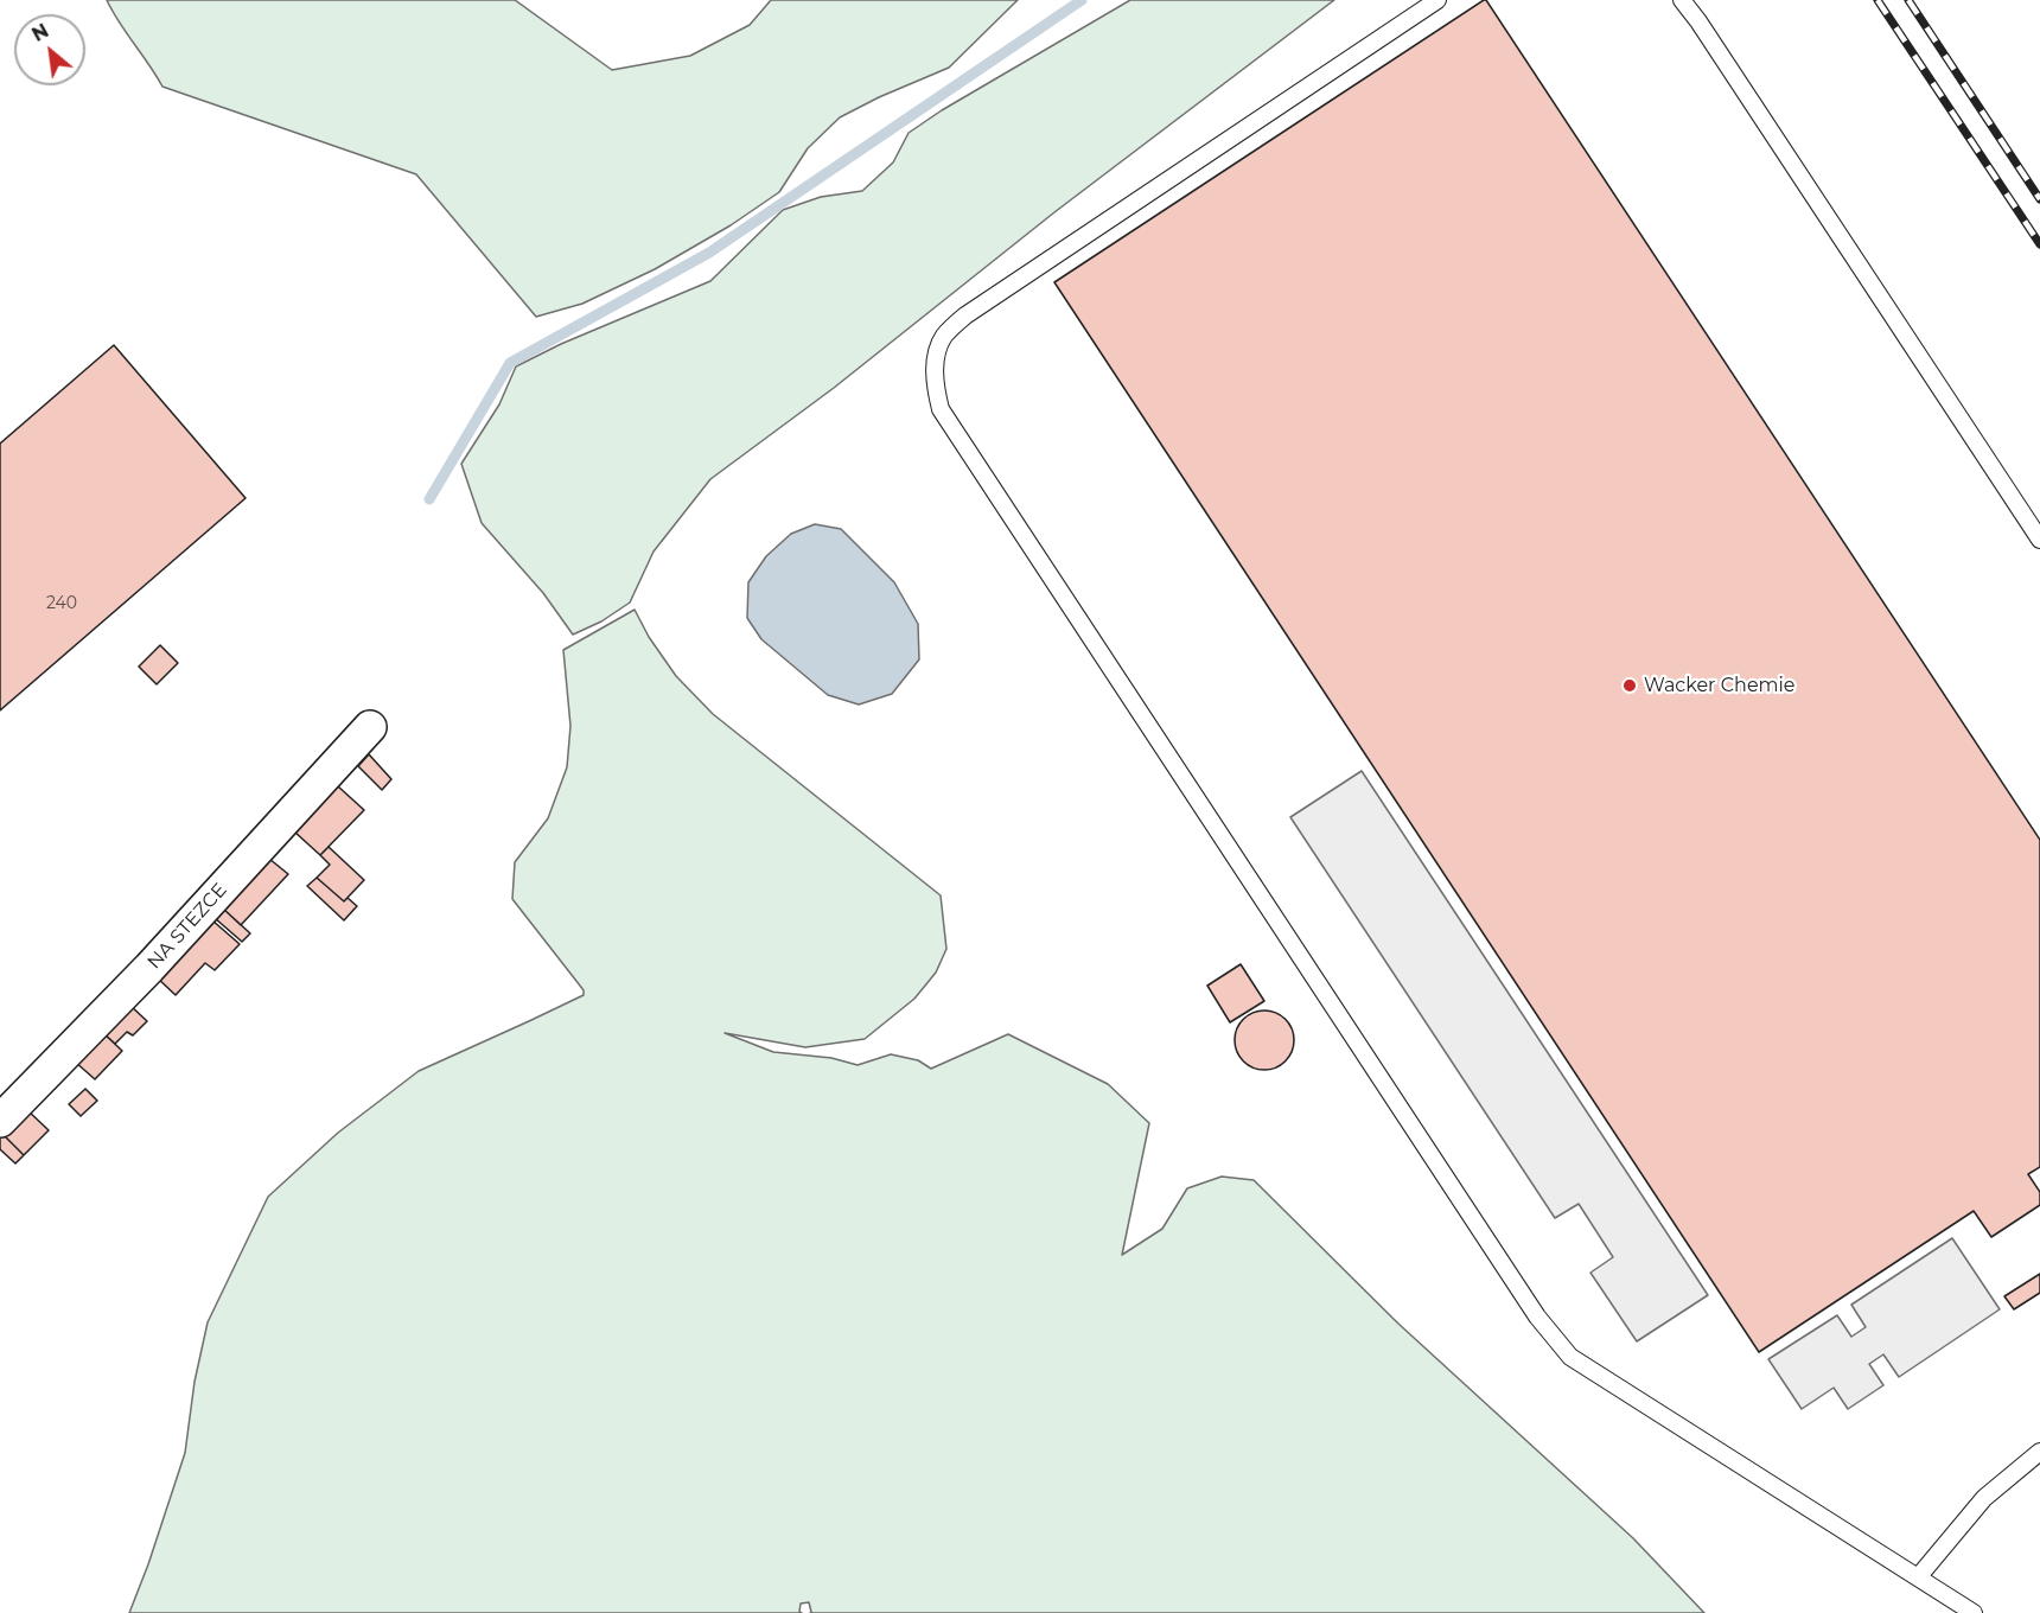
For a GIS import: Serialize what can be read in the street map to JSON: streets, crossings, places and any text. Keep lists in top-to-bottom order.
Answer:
{
  "streets": {
    "street": ["NA STEZCE"]
  },
  "places": ["Wacker Chemie"],
  "house_numbers": ["240"],
  "north": "top left"
}
